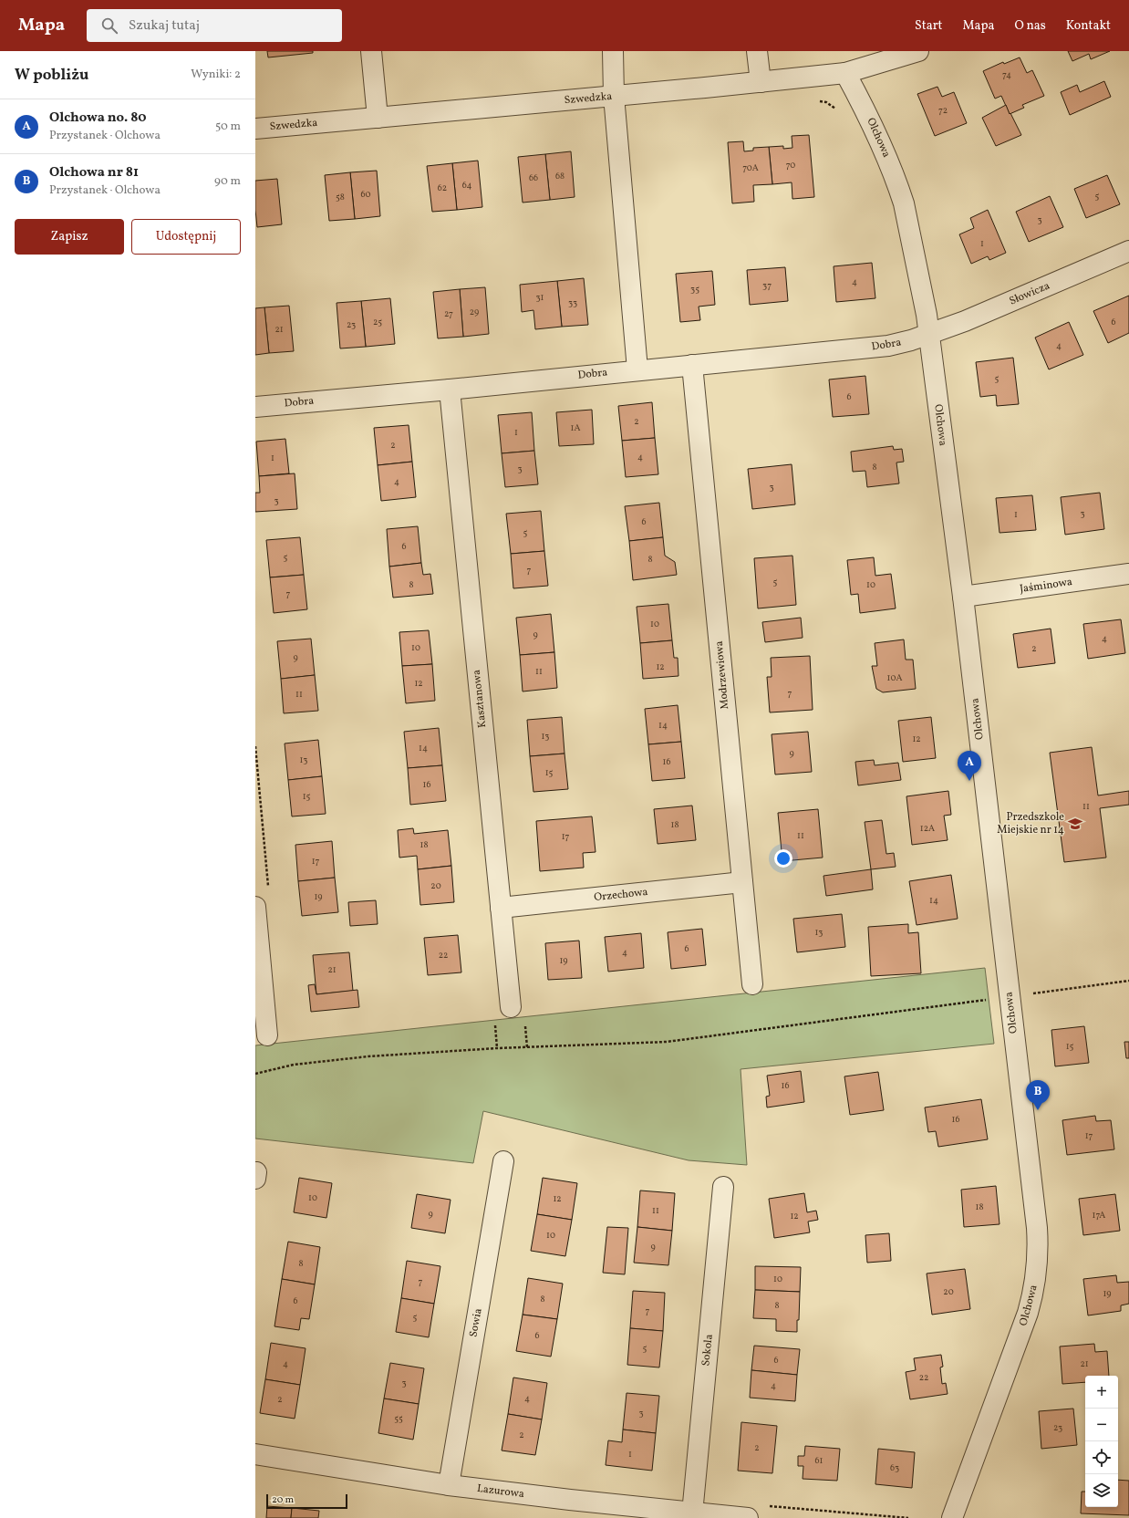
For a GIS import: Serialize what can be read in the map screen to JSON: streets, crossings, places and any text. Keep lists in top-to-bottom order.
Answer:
{
  "streets": {
    "street": [
      "Szwedzka",
      "Olchowa",
      "Słowicza",
      "Dobra",
      "Jaśminowa",
      "Modrzewiowa",
      "Kasztanowa",
      "Orzechowa",
      "Sowia",
      "Sokola",
      "Lazurowa"
    ]
  },
  "crossings": [
    ["Szwedzka", "Olchowa"],
    ["Olchowa", "Słowicza"],
    ["Olchowa", "Dobra"],
    ["Olchowa", "Jaśminowa"],
    ["Słowicza", "Dobra"],
    ["Dobra", "Modrzewiowa"],
    ["Dobra", "Kasztanowa"],
    ["Modrzewiowa", "Orzechowa"],
    ["Kasztanowa", "Orzechowa"],
    ["Sowia", "Lazurowa"],
    ["Sokola", "Lazurowa"]
  ],
  "places": {
    "school or university": ["Przedszkole Miejskie nr 14"]
  },
  "house_numbers": [
    "74",
    "72",
    "70",
    "70A",
    "68",
    "66",
    "64",
    "62",
    "60",
    "5",
    "58",
    "3",
    "1",
    "4",
    "37",
    "35",
    "31",
    "33",
    "29",
    "27",
    "25",
    "6",
    "23",
    "21",
    "4",
    "5",
    "6",
    "2",
    "1A",
    "1",
    "2",
    "4",
    "1",
    "8",
    "3",
    "4",
    "3",
    "3",
    "3",
    "1",
    "6",
    "5",
    "6",
    "5",
    "8",
    "7",
    "5",
    "8",
    "10",
    "7",
    "10",
    "9",
    "4",
    "10",
    "2",
    "9",
    "12",
    "11",
    "10A",
    "12",
    "7",
    "11",
    "14",
    "13",
    "12",
    "14",
    "9",
    "13",
    "16",
    "15",
    "16",
    "15",
    "11",
    "18",
    "12A",
    "11",
    "17",
    "18",
    "17",
    "20",
    "19",
    "14",
    "13",
    "6",
    "4",
    "22",
    "19",
    "21",
    "15",
    "16",
    "16",
    "17",
    "10",
    "12",
    "18",
    "11",
    "9",
    "17A",
    "12",
    "10",
    "9",
    "8",
    "10",
    "7",
    "20",
    "19",
    "8",
    "6",
    "8",
    "7",
    "5",
    "6",
    "5",
    "6",
    "4",
    "21",
    "22",
    "3",
    "4",
    "4",
    "2",
    "3",
    "55",
    "23",
    "2",
    "2",
    "1",
    "61",
    "63"
  ],
  "scale_bar": "20 m",
  "page": {
    "header": "Mapa",
    "search": "Szukaj tutaj",
    "nav": [
      "Start",
      "Mapa",
      "O nas",
      "Kontakt"
    ],
    "heading": ["W pobliżu", "Wyniki: 2"],
    "list": [
      {
        "mark": "A",
        "name": "Olchowa no. 80",
        "note": "Przystanek · Olchowa",
        "value": "50 m"
      },
      {
        "mark": "B",
        "name": "Olchowa nr 81",
        "note": "Przystanek · Olchowa",
        "value": "90 m"
      }
    ],
    "buttons": ["Zapisz", "Udostępnij"],
    "pins": ["A", "B"],
    "map_buttons": ["+", "−"],
    "scale": "20 m"
  }
}
